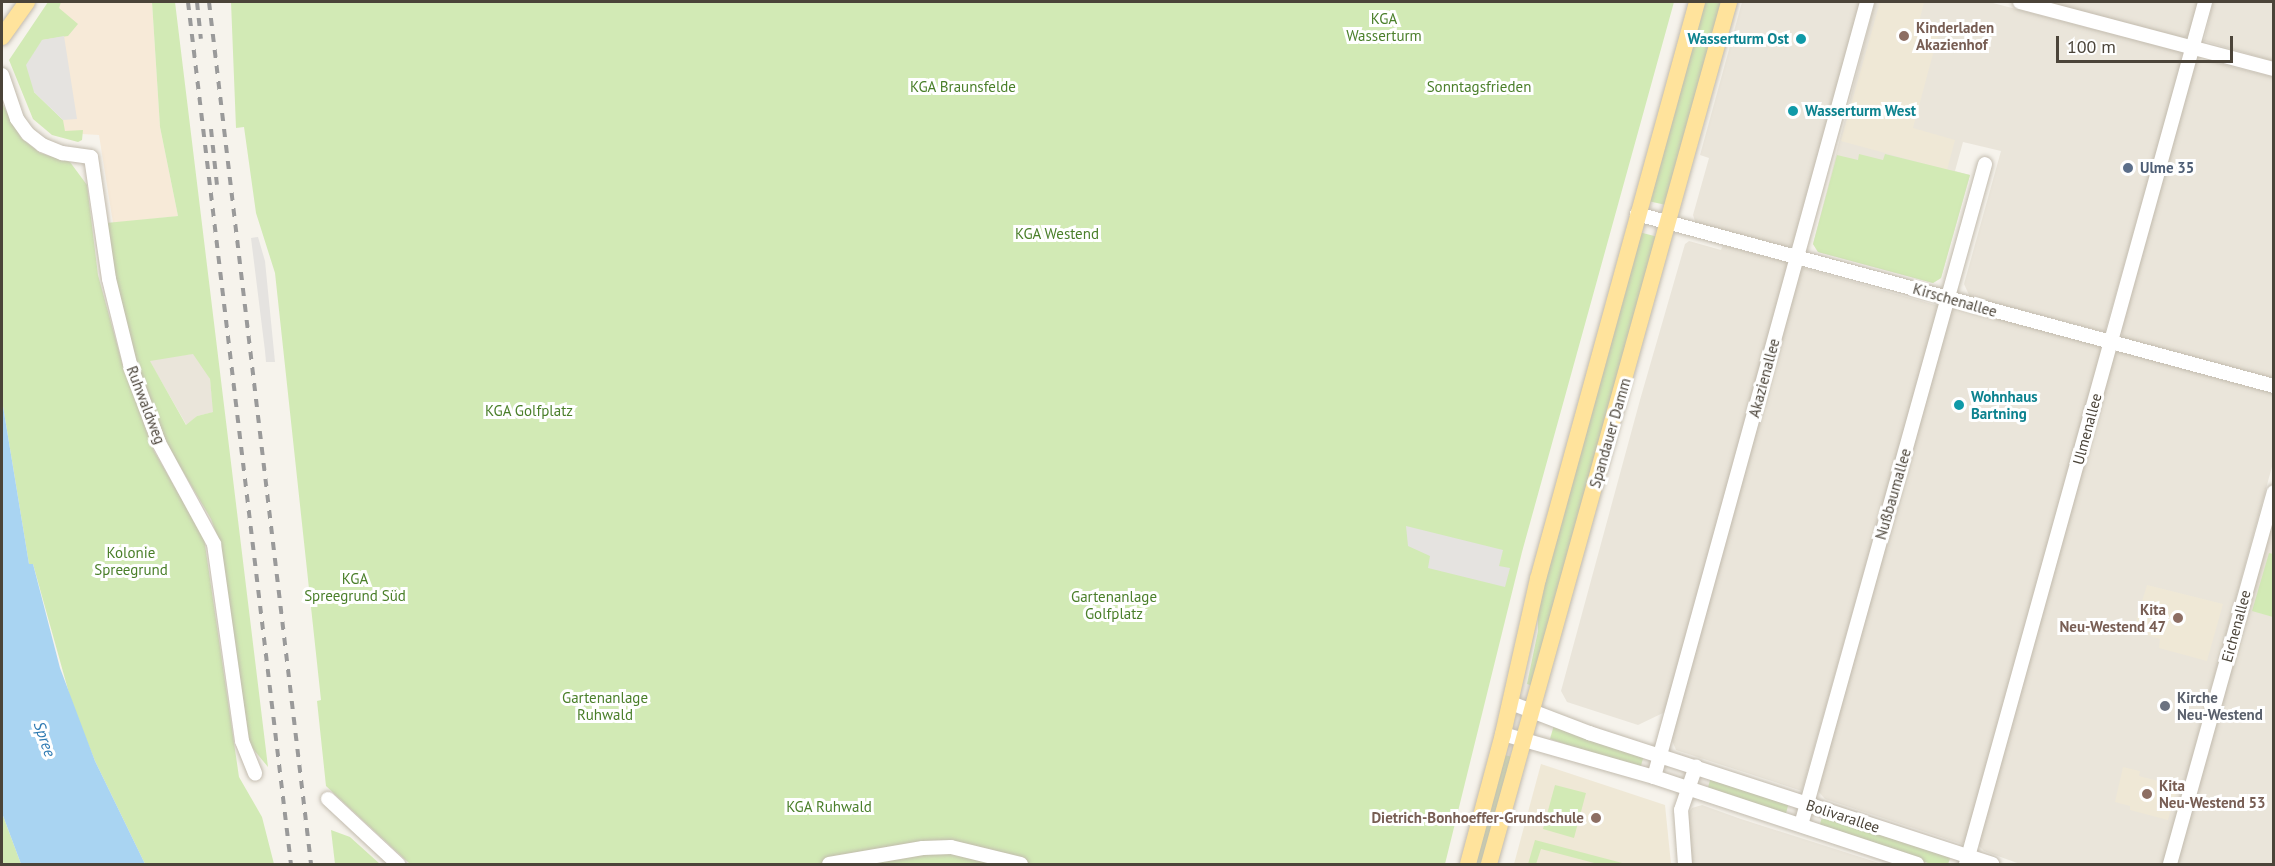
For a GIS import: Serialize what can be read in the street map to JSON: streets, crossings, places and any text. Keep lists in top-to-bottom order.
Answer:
{
  "streets": {
    "main road": ["Spandauer Damm"],
    "street": [
      "Kirschenallee",
      "Akazienallee",
      "Ruhwaldweg",
      "Ulmenallee",
      "Nußbaumallee",
      "Eichenallee",
      "Bolivarallee"
    ]
  },
  "crossings": [
    ["Kirschenallee", "Akazienallee"],
    ["Kirschenallee", "Ulmenallee"],
    ["Kirschenallee", "Spandauer Damm"],
    ["Kirschenallee", "Nußbaumallee"],
    ["Akazienallee", "Bolivarallee"],
    ["Ulmenallee", "Bolivarallee"],
    ["Spandauer Damm", "Bolivarallee"],
    ["Nußbaumallee", "Bolivarallee"]
  ],
  "water": ["Spree"],
  "parks": [
    "KGA Wasserturm",
    "KGA Braunsfelde",
    "Sonntagsfrieden",
    "KGA Westend",
    "KGA Golfplatz",
    "Kolonie Spreegrund",
    "KGA Spreegrund Süd",
    "Gartenanlage Golfplatz",
    "Gartenanlage Ruhwald",
    "KGA Ruhwald"
  ],
  "places": [
    "Kinderladen Akazienhof",
    "Wasserturm Ost",
    "Wasserturm West",
    "Ulme 35",
    "Wohnhaus Bartning",
    "Kita Neu-Westend 47",
    "Kirche Neu-Westend",
    "Kita Neu-Westend 53",
    "Dietrich-Bonhoeffer-Grundschule"
  ],
  "scale_bar": "100 m"
}
